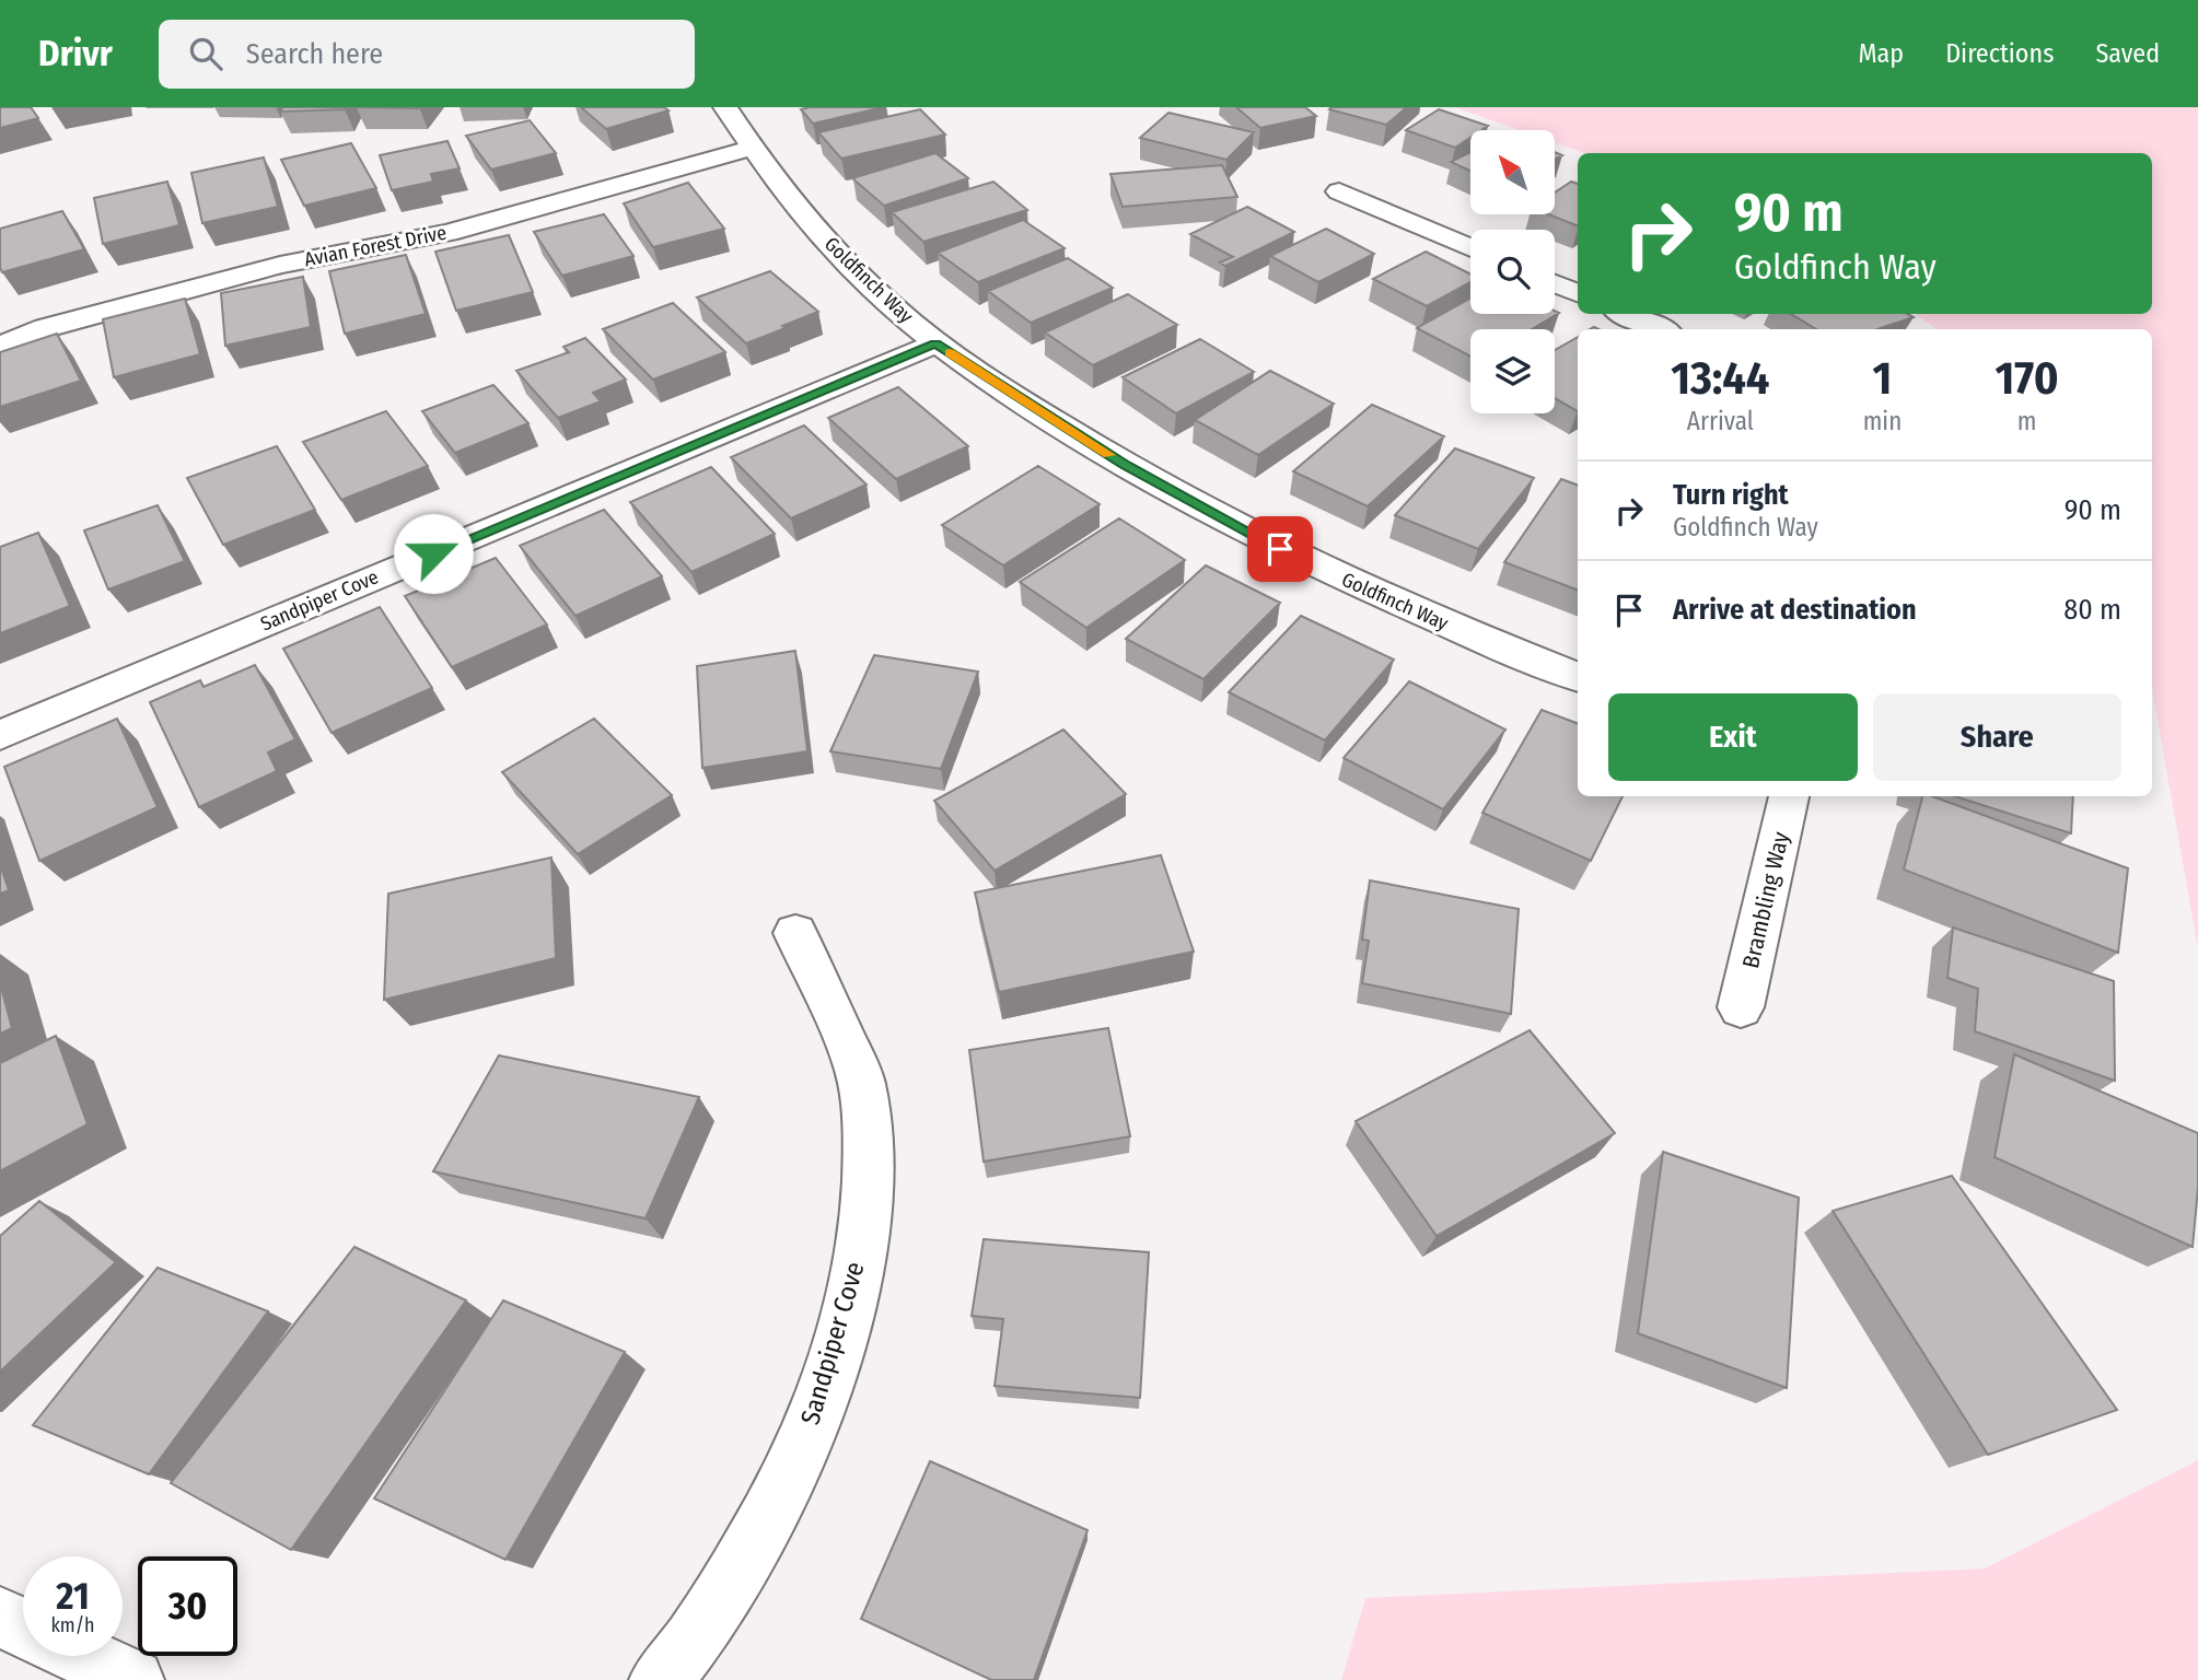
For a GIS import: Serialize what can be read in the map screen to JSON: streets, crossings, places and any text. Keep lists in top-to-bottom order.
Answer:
{
  "streets": {
    "street": [
      "Avian Forest Drive",
      "Goldfinch Way",
      "Sandpiper Cove",
      "Brambling Way"
    ]
  },
  "crossings": [
    ["Avian Forest Drive", "Goldfinch Way"],
    ["Goldfinch Way", "Sandpiper Cove"]
  ],
  "north": "top left",
  "page": {
    "header": "Drivr",
    "search": "Search here",
    "nav": ["Map", "Directions", "Saved"],
    "turn": ["90 m", "Goldfinch Way"],
    "eta": [
      "13:44",
      "Arrival",
      "1",
      "min",
      "170",
      "m"
    ],
    "list": [
      {
        "name": "Turn right",
        "note": "Goldfinch Way",
        "value": "90 m"
      },
      {
        "name": "Arrive at destination",
        "value": "80 m"
      }
    ],
    "buttons": ["Exit", "Share"],
    "speed": "21 km/h",
    "limit": "30"
  }
}
